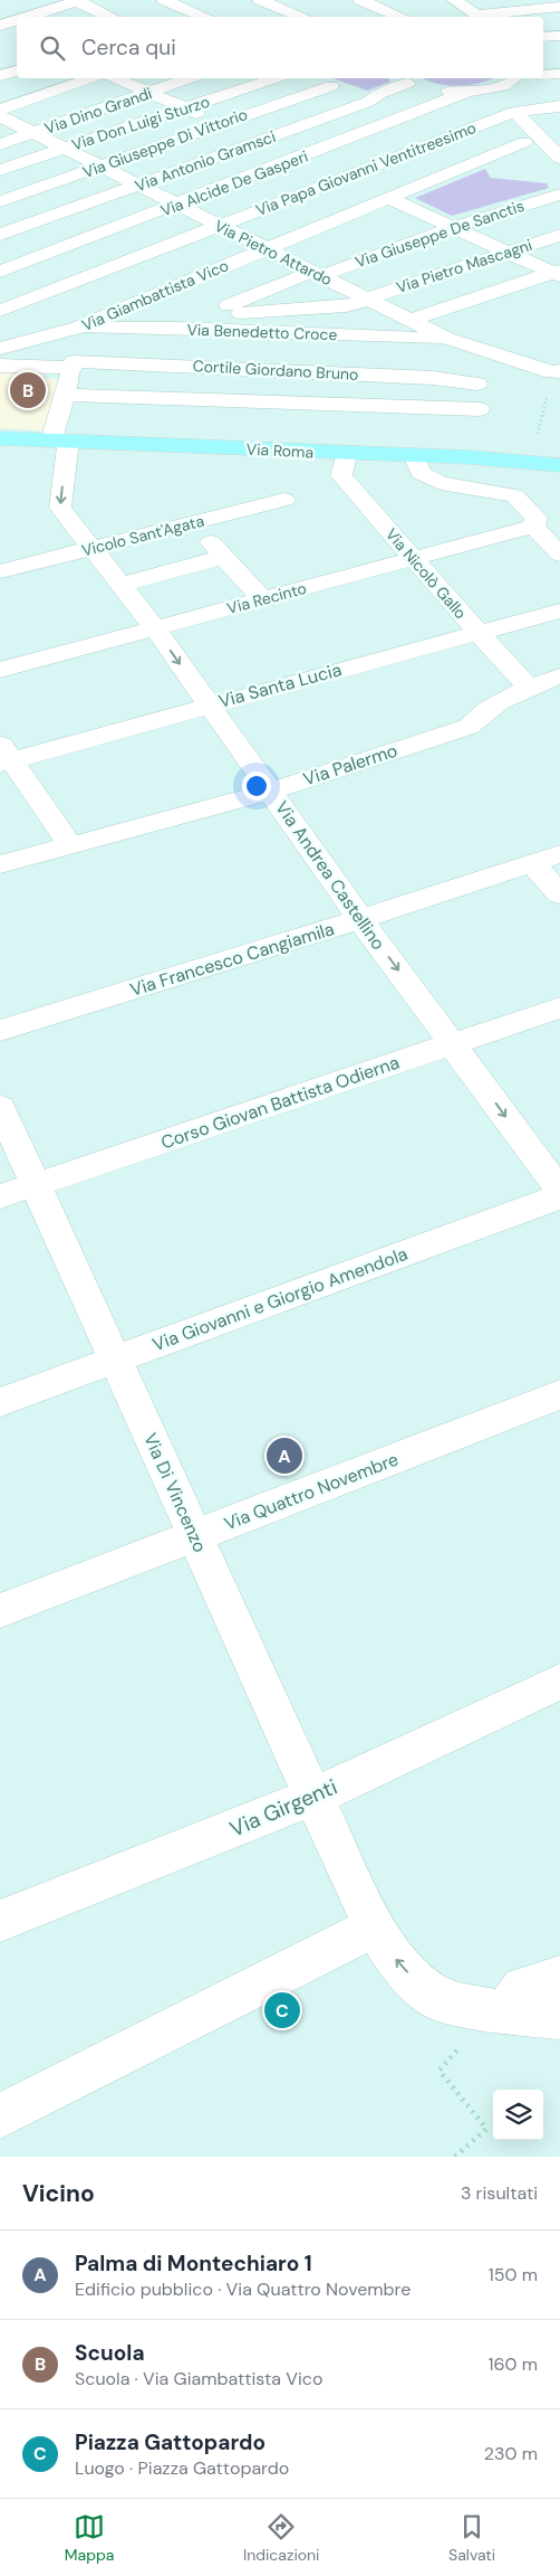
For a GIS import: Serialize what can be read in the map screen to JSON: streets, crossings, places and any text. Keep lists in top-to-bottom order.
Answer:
{
  "streets": {
    "main road": ["Via Roma"],
    "street": [
      "Via Dino Grandi",
      "Via Don Luigi Sturzo",
      "Via Giuseppe Di Vittorio",
      "Via Antonio Gramsci",
      "Via Papa Giovanni Ventitreesimo",
      "Via Alcide De Gasperi",
      "Via Giuseppe De Sanctis",
      "Via Pietro Attardo",
      "Via Pietro Mascagni",
      "Via Giambattista Vico",
      "Via Benedetto Croce",
      "Cortile Giordano Bruno",
      "Vicolo Sant'Agata",
      "Via Nicolò Gallo",
      "Via Recinto",
      "Via Santa Lucia",
      "Via Palermo",
      "Via Andrea Castellino",
      "Via Francesco Cangiamila",
      "Corso Giovan Battista Odierna",
      "Via Giovanni e Giorgio Amendola",
      "Via Quattro Novembre",
      "Via Di Vincenzo",
      "Via Girgenti"
    ]
  },
  "crossings": [
    ["Via Dino Grandi", "Via Pietro Attardo"],
    ["Via Don Luigi Sturzo", "Via Pietro Attardo"],
    ["Via Giuseppe Di Vittorio", "Via Pietro Attardo"],
    ["Via Antonio Gramsci", "Via Pietro Attardo"],
    ["Via Papa Giovanni Ventitreesimo", "Via Pietro Attardo"],
    ["Via Alcide De Gasperi", "Via Pietro Attardo"],
    ["Via Giuseppe De Sanctis", "Via Pietro Attardo"],
    ["Via Giuseppe De Sanctis", "Via Pietro Mascagni"],
    ["Via Giuseppe De Sanctis", "Via Benedetto Croce"],
    ["Via Pietro Attardo", "Via Pietro Mascagni"],
    ["Via Pietro Attardo", "Via Giambattista Vico"],
    ["Via Pietro Attardo", "Via Benedetto Croce"],
    ["Via Giambattista Vico", "Via Benedetto Croce"],
    ["Via Giambattista Vico", "Via Andrea Castellino"],
    ["Via Benedetto Croce", "Via Andrea Castellino"],
    ["Cortile Giordano Bruno", "Via Andrea Castellino"],
    ["Via Roma", "Via Nicolò Gallo"],
    ["Via Roma", "Via Andrea Castellino"],
    ["Vicolo Sant'Agata", "Via Andrea Castellino"],
    ["Via Nicolò Gallo", "Via Recinto"],
    ["Via Nicolò Gallo", "Via Santa Lucia"],
    ["Via Nicolò Gallo", "Via Palermo"],
    ["Via Recinto", "Via Andrea Castellino"],
    ["Via Santa Lucia", "Via Andrea Castellino"],
    ["Via Palermo", "Via Andrea Castellino"],
    ["Via Andrea Castellino", "Via Francesco Cangiamila"],
    ["Via Andrea Castellino", "Corso Giovan Battista Odierna"],
    ["Corso Giovan Battista Odierna", "Via Di Vincenzo"],
    ["Via Giovanni e Giorgio Amendola", "Via Di Vincenzo"],
    ["Via Quattro Novembre", "Via Di Vincenzo"],
    ["Via Di Vincenzo", "Via Girgenti"]
  ],
  "one_way": ["Via Andrea Castellino"],
  "page": {
    "search": "Cerca qui",
    "pins": ["B", "A", "C"],
    "heading": ["Vicino", "3 risultati"],
    "list": [
      {
        "mark": "A",
        "name": "Palma di Montechiaro 1",
        "note": "Edificio pubblico · Via Quattro Novembre",
        "value": "150 m"
      },
      {
        "mark": "B",
        "name": "Scuola",
        "note": "Scuola · Via Giambattista Vico",
        "value": "160 m"
      },
      {
        "mark": "C",
        "name": "Piazza Gattopardo",
        "note": "Luogo · Piazza Gattopardo",
        "value": "230 m"
      }
    ],
    "nav": ["Mappa", "Indicazioni", "Salvati"]
  }
}
